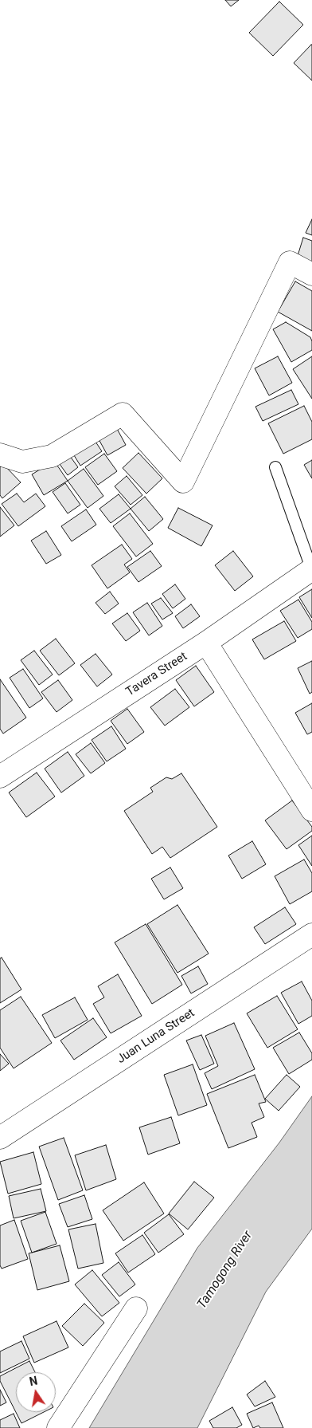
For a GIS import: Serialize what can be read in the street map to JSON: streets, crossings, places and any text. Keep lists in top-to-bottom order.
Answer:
{
  "streets": {
    "street": ["Tavera Street", "Juan Luna Street"]
  },
  "water": ["Tamogong River"],
  "north": "top"
}
